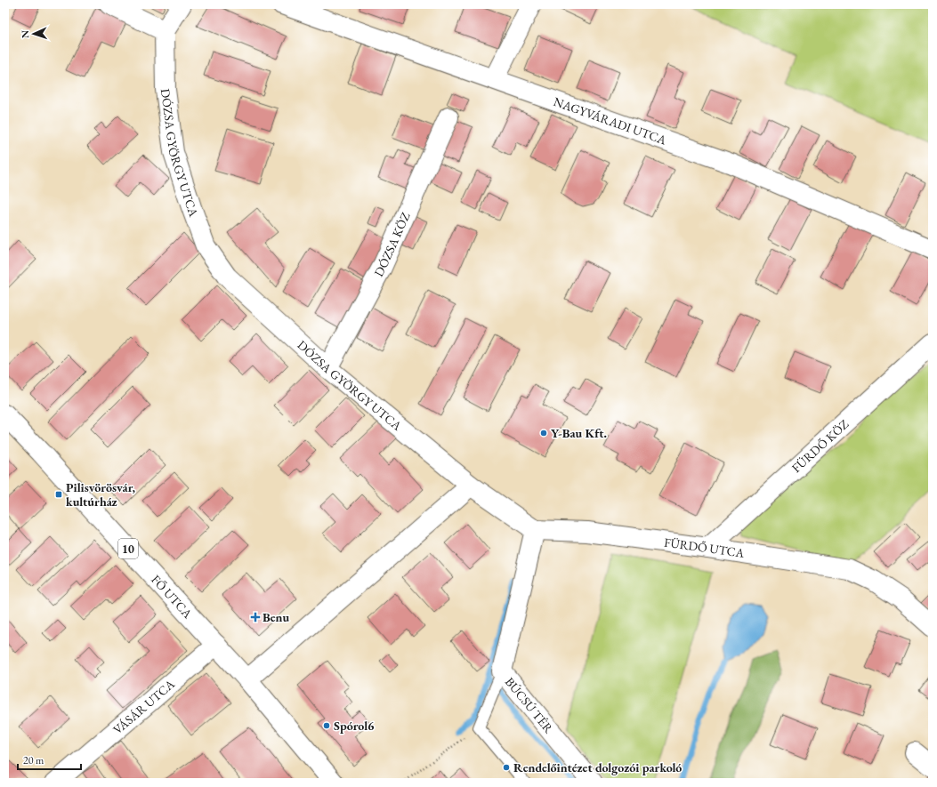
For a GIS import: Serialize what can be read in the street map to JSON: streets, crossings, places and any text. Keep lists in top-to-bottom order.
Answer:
{
  "streets": {
    "street": [
      "NAGYVÁRADI UTCA",
      "DÓZSA GYÖRGY UTCA",
      "DÓZSA KÖZ",
      "FÜRDŐ KÖZ",
      "FÜRDŐ UTCA",
      "10",
      "FŐ UTCA",
      "BÚCSÚ TÉR",
      "VÁSÁR UTCA"
    ]
  },
  "crossings": [
    ["DÓZSA GYÖRGY UTCA", "DÓZSA KÖZ"],
    ["FÜRDŐ KÖZ", "FÜRDŐ UTCA"],
    ["FÜRDŐ UTCA", "BÚCSÚ TÉR"],
    ["FŐ UTCA", "VÁSÁR UTCA"]
  ],
  "places": {
    "other": ["Y-Bau Kft.", "Spórol6", "Rendelőintézet dolgozói parkoló"],
    "transit": ["Pilisvörösvár, kultúrház"],
    "health": ["Benu"]
  },
  "scale_bar": "20 m",
  "north": "left"
}
